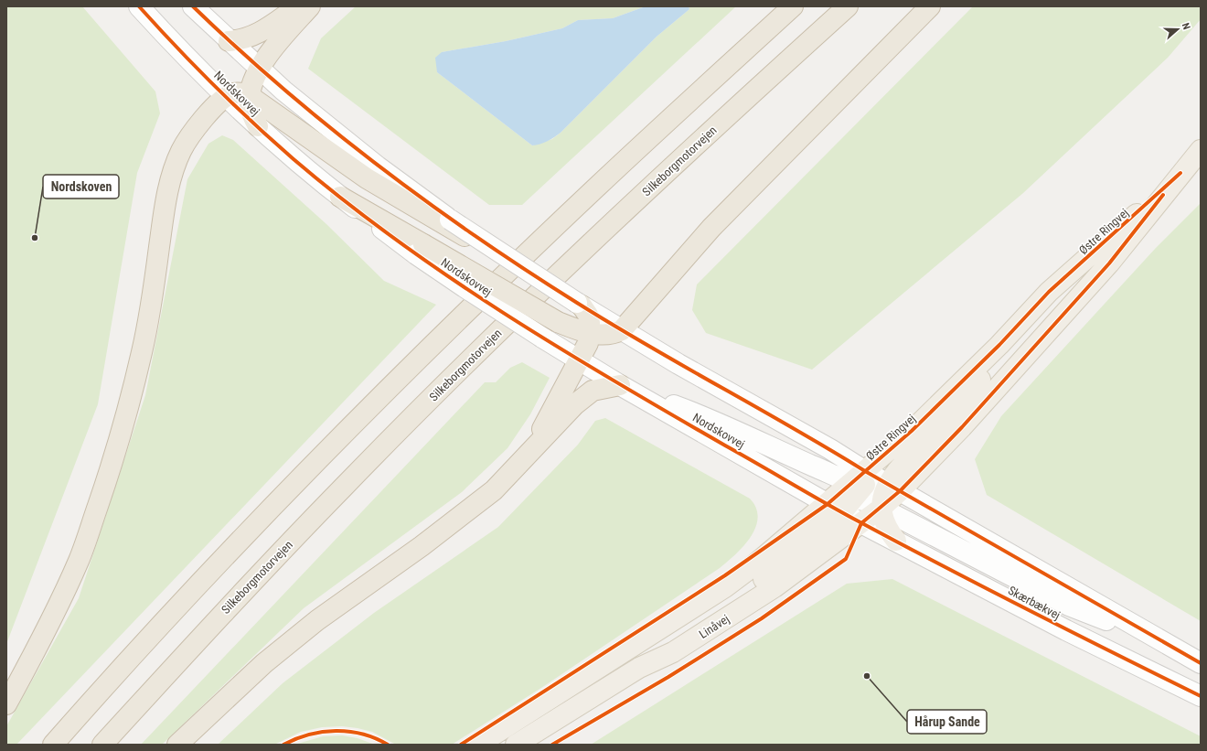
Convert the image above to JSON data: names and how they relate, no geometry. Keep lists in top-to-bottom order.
{
  "streets": {
    "highway": ["Silkeborgmotorvejen"],
    "main road": ["Østre Ringvej", "Linåvej"],
    "street": ["Nordskovvej", "Skærbækvej"]
  },
  "crossings": [
    ["Nordskovvej", "Østre Ringvej"],
    ["Nordskovvej", "Skærbækvej"],
    ["Østre Ringvej", "Skærbækvej"],
    ["Østre Ringvej", "Linåvej"],
    ["Skærbækvej", "Linåvej"]
  ],
  "places": ["Nordskoven", "Hårup Sande"],
  "north": "right"
}
